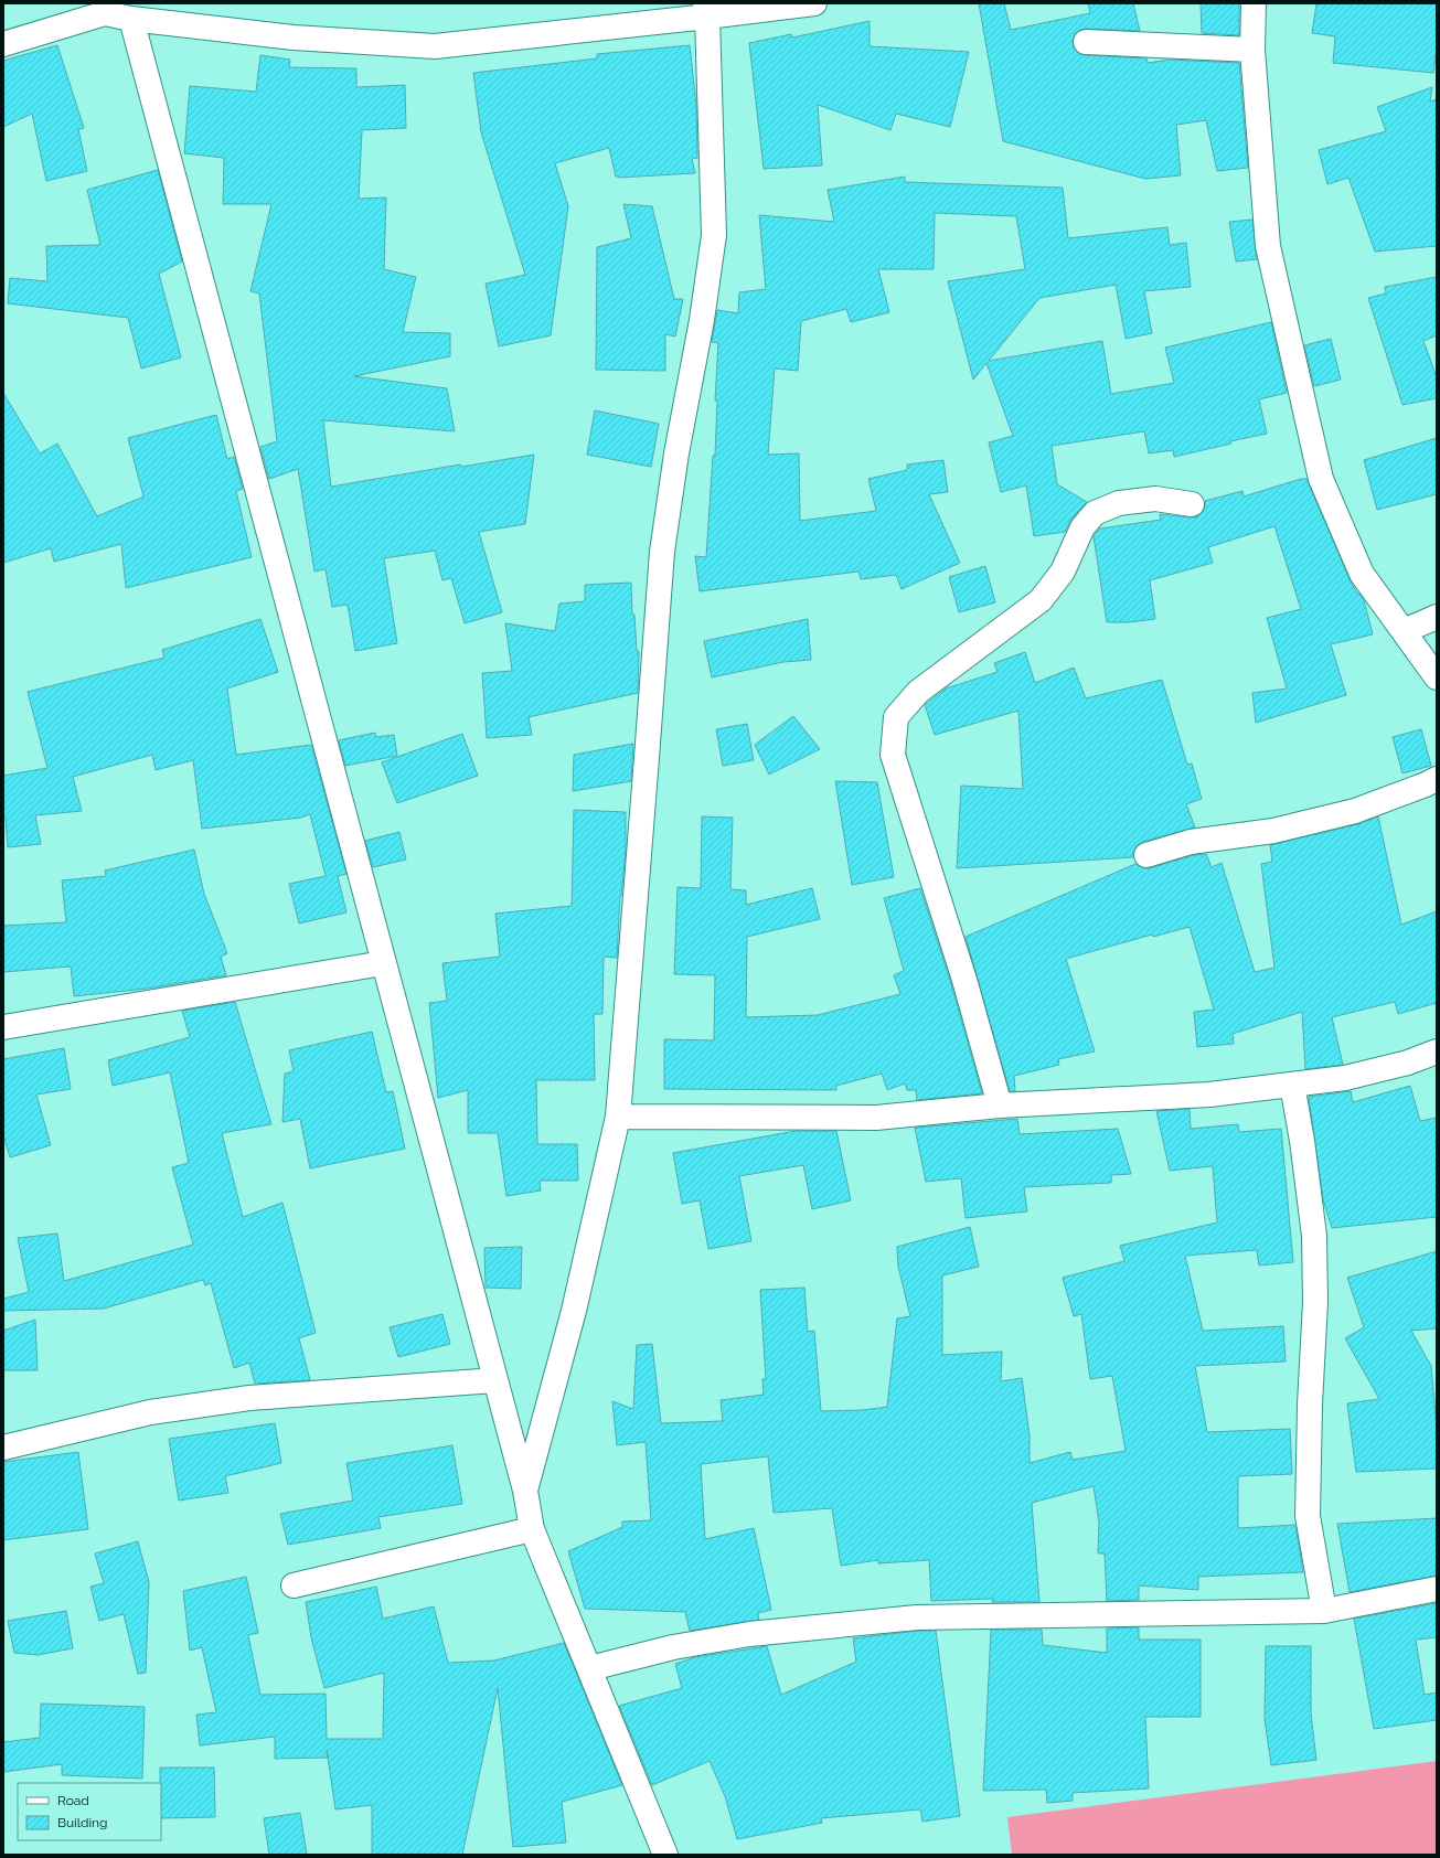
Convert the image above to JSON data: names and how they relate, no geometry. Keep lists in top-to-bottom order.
{
  "legend": ["Road", "Building"]
}
